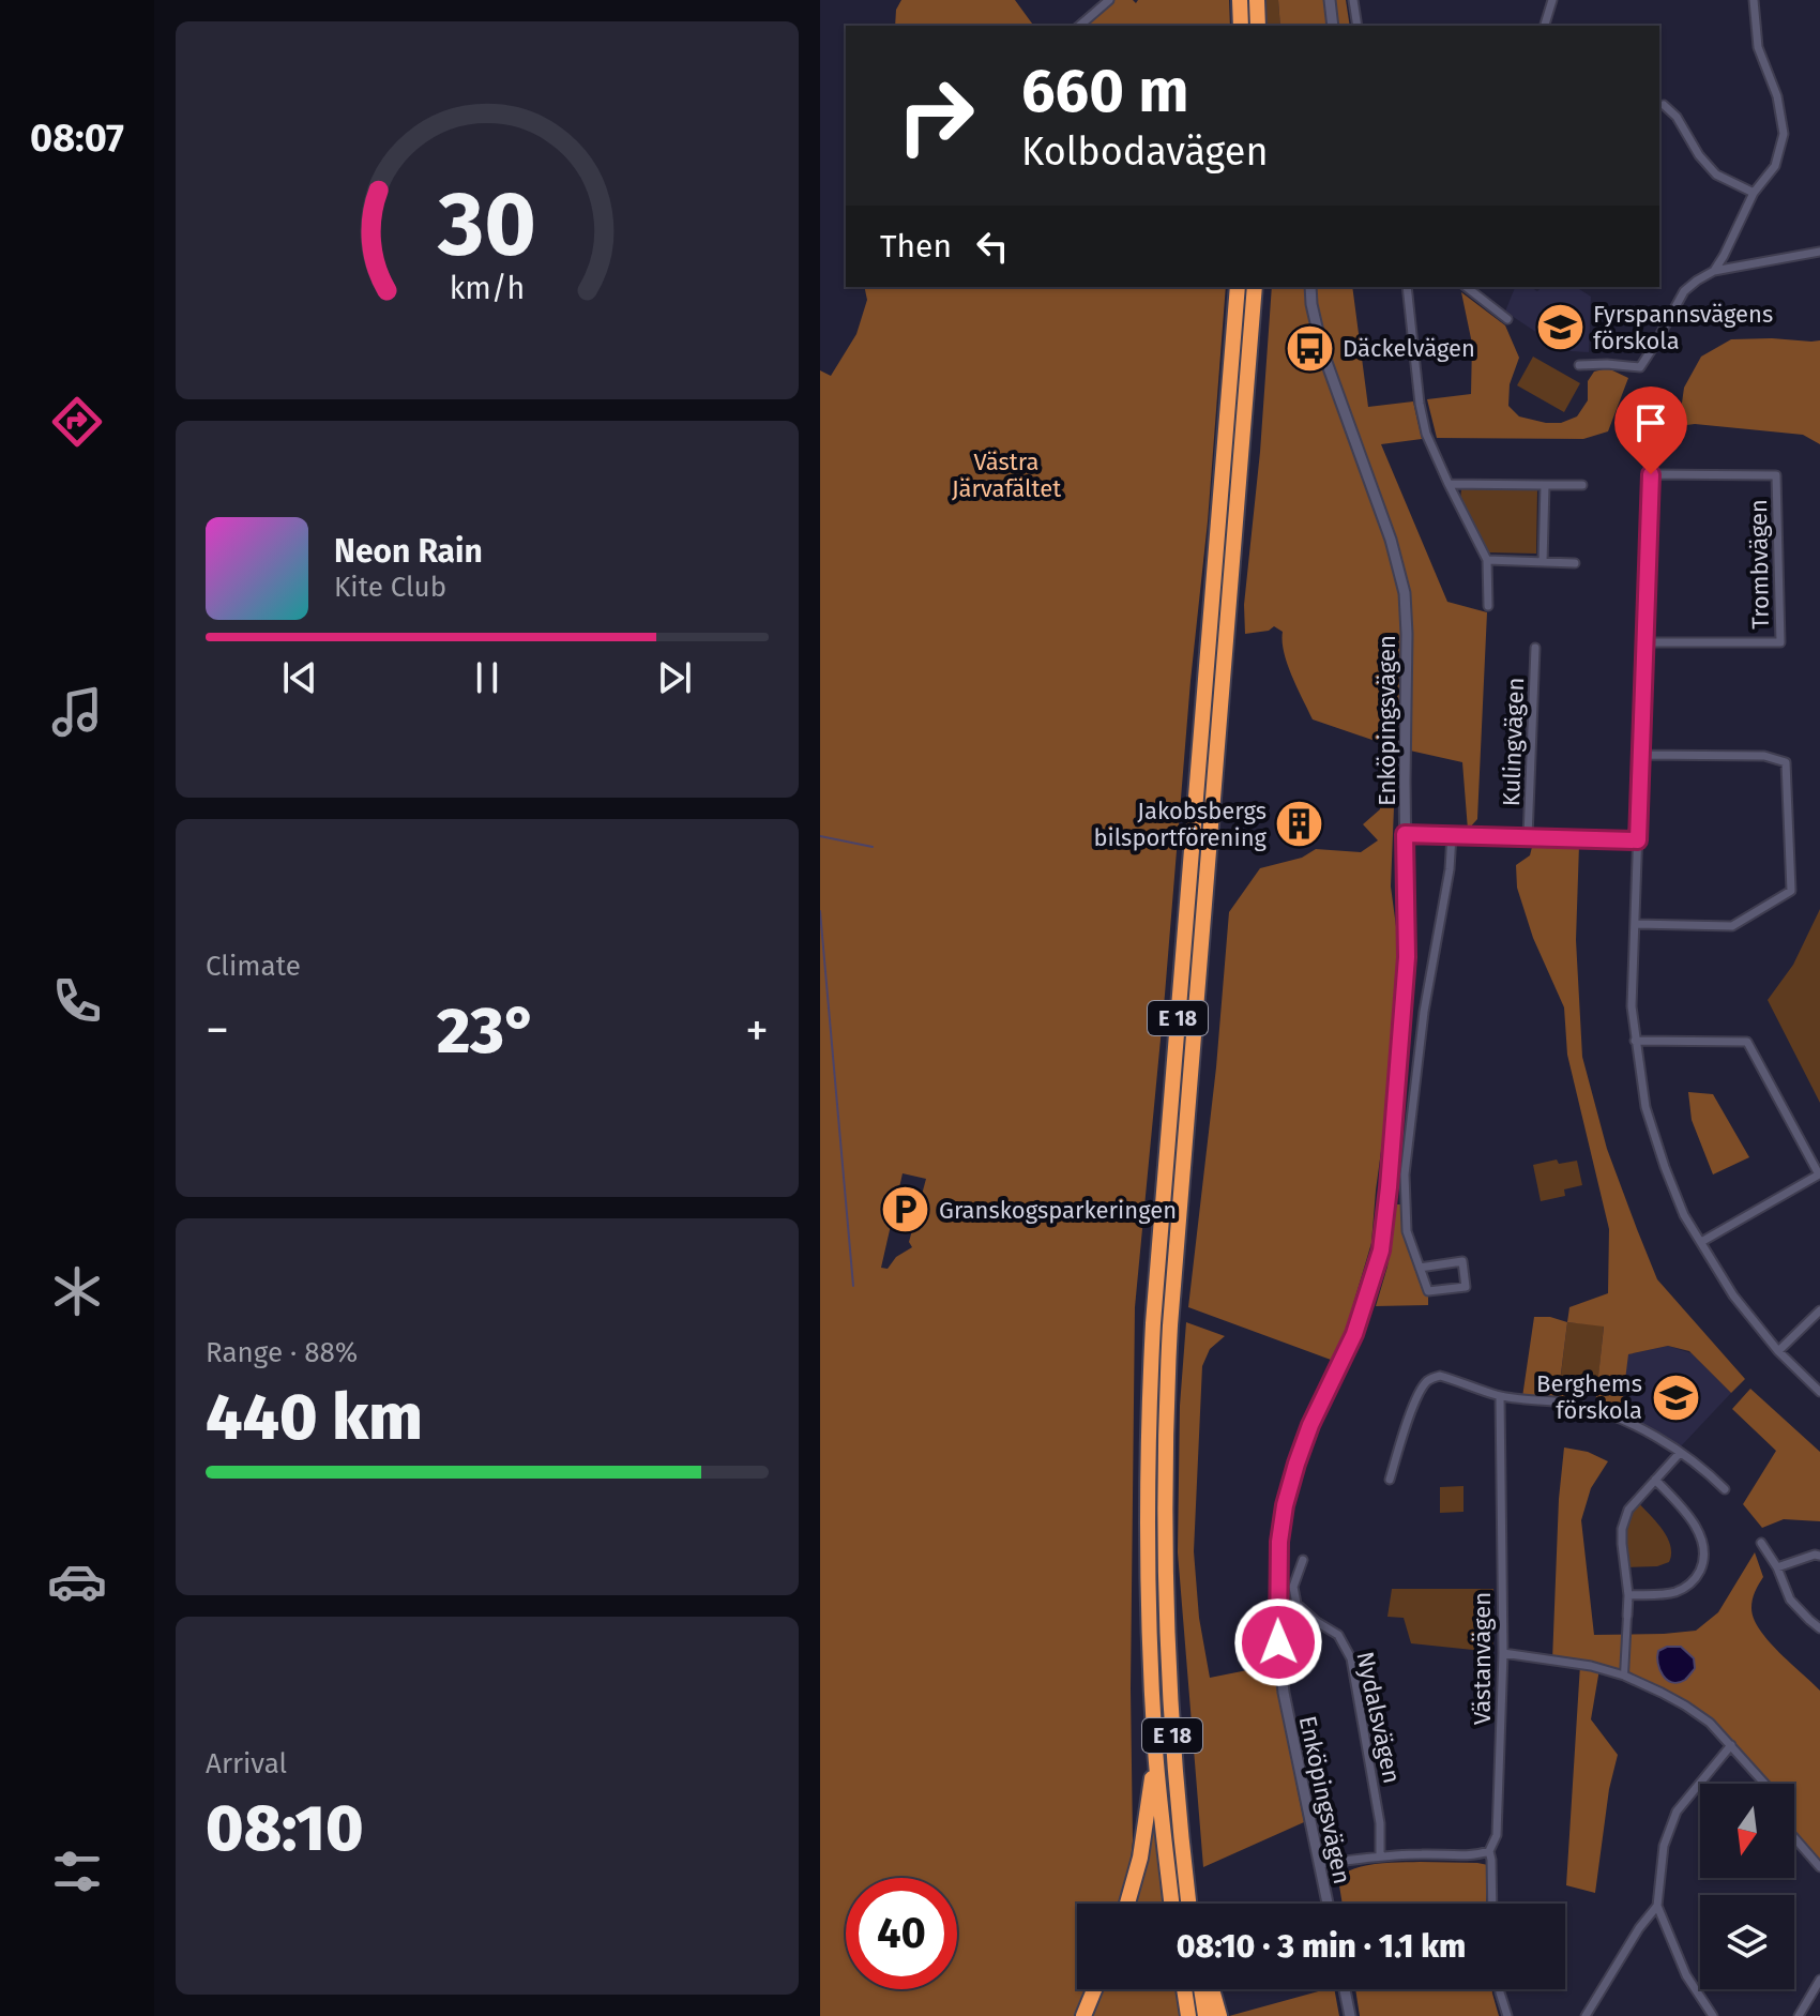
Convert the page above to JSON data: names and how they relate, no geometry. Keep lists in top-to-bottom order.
{
  "streets": {
    "highway": ["E 18"],
    "street": [
      "Trombvägen",
      "Enköpingsvägen",
      "Kulingvägen",
      "Västanvägen",
      "Nydalsvägen"
    ]
  },
  "parks": ["Västra Järvafältet"],
  "places": {
    "school or university": ["Fyrspannsvägens förskola", "Berghems förskola"],
    "bus stop": ["Däckelvägen"],
    "building": ["Jakobsbergs bilsportförening"],
    "parking": ["Granskogsparkeringen"]
  },
  "north": "bottom",
  "page": {
    "tabs": "08:07",
    "turn": ["660 m", "Kolbodavägen"],
    "then": "Then",
    "song": ["Neon Rain", "Kite Club"],
    "tile": [
      "Climate",
      ["Range · 88%", "440 km"],
      ["Arrival", "08:10"]
    ],
    "heat": ["−", "23°", "+"],
    "limit": "40",
    "trip": "08:10 · 3 min · 1.1 km",
    "gauge": ["30", "km/h"]
  }
}
